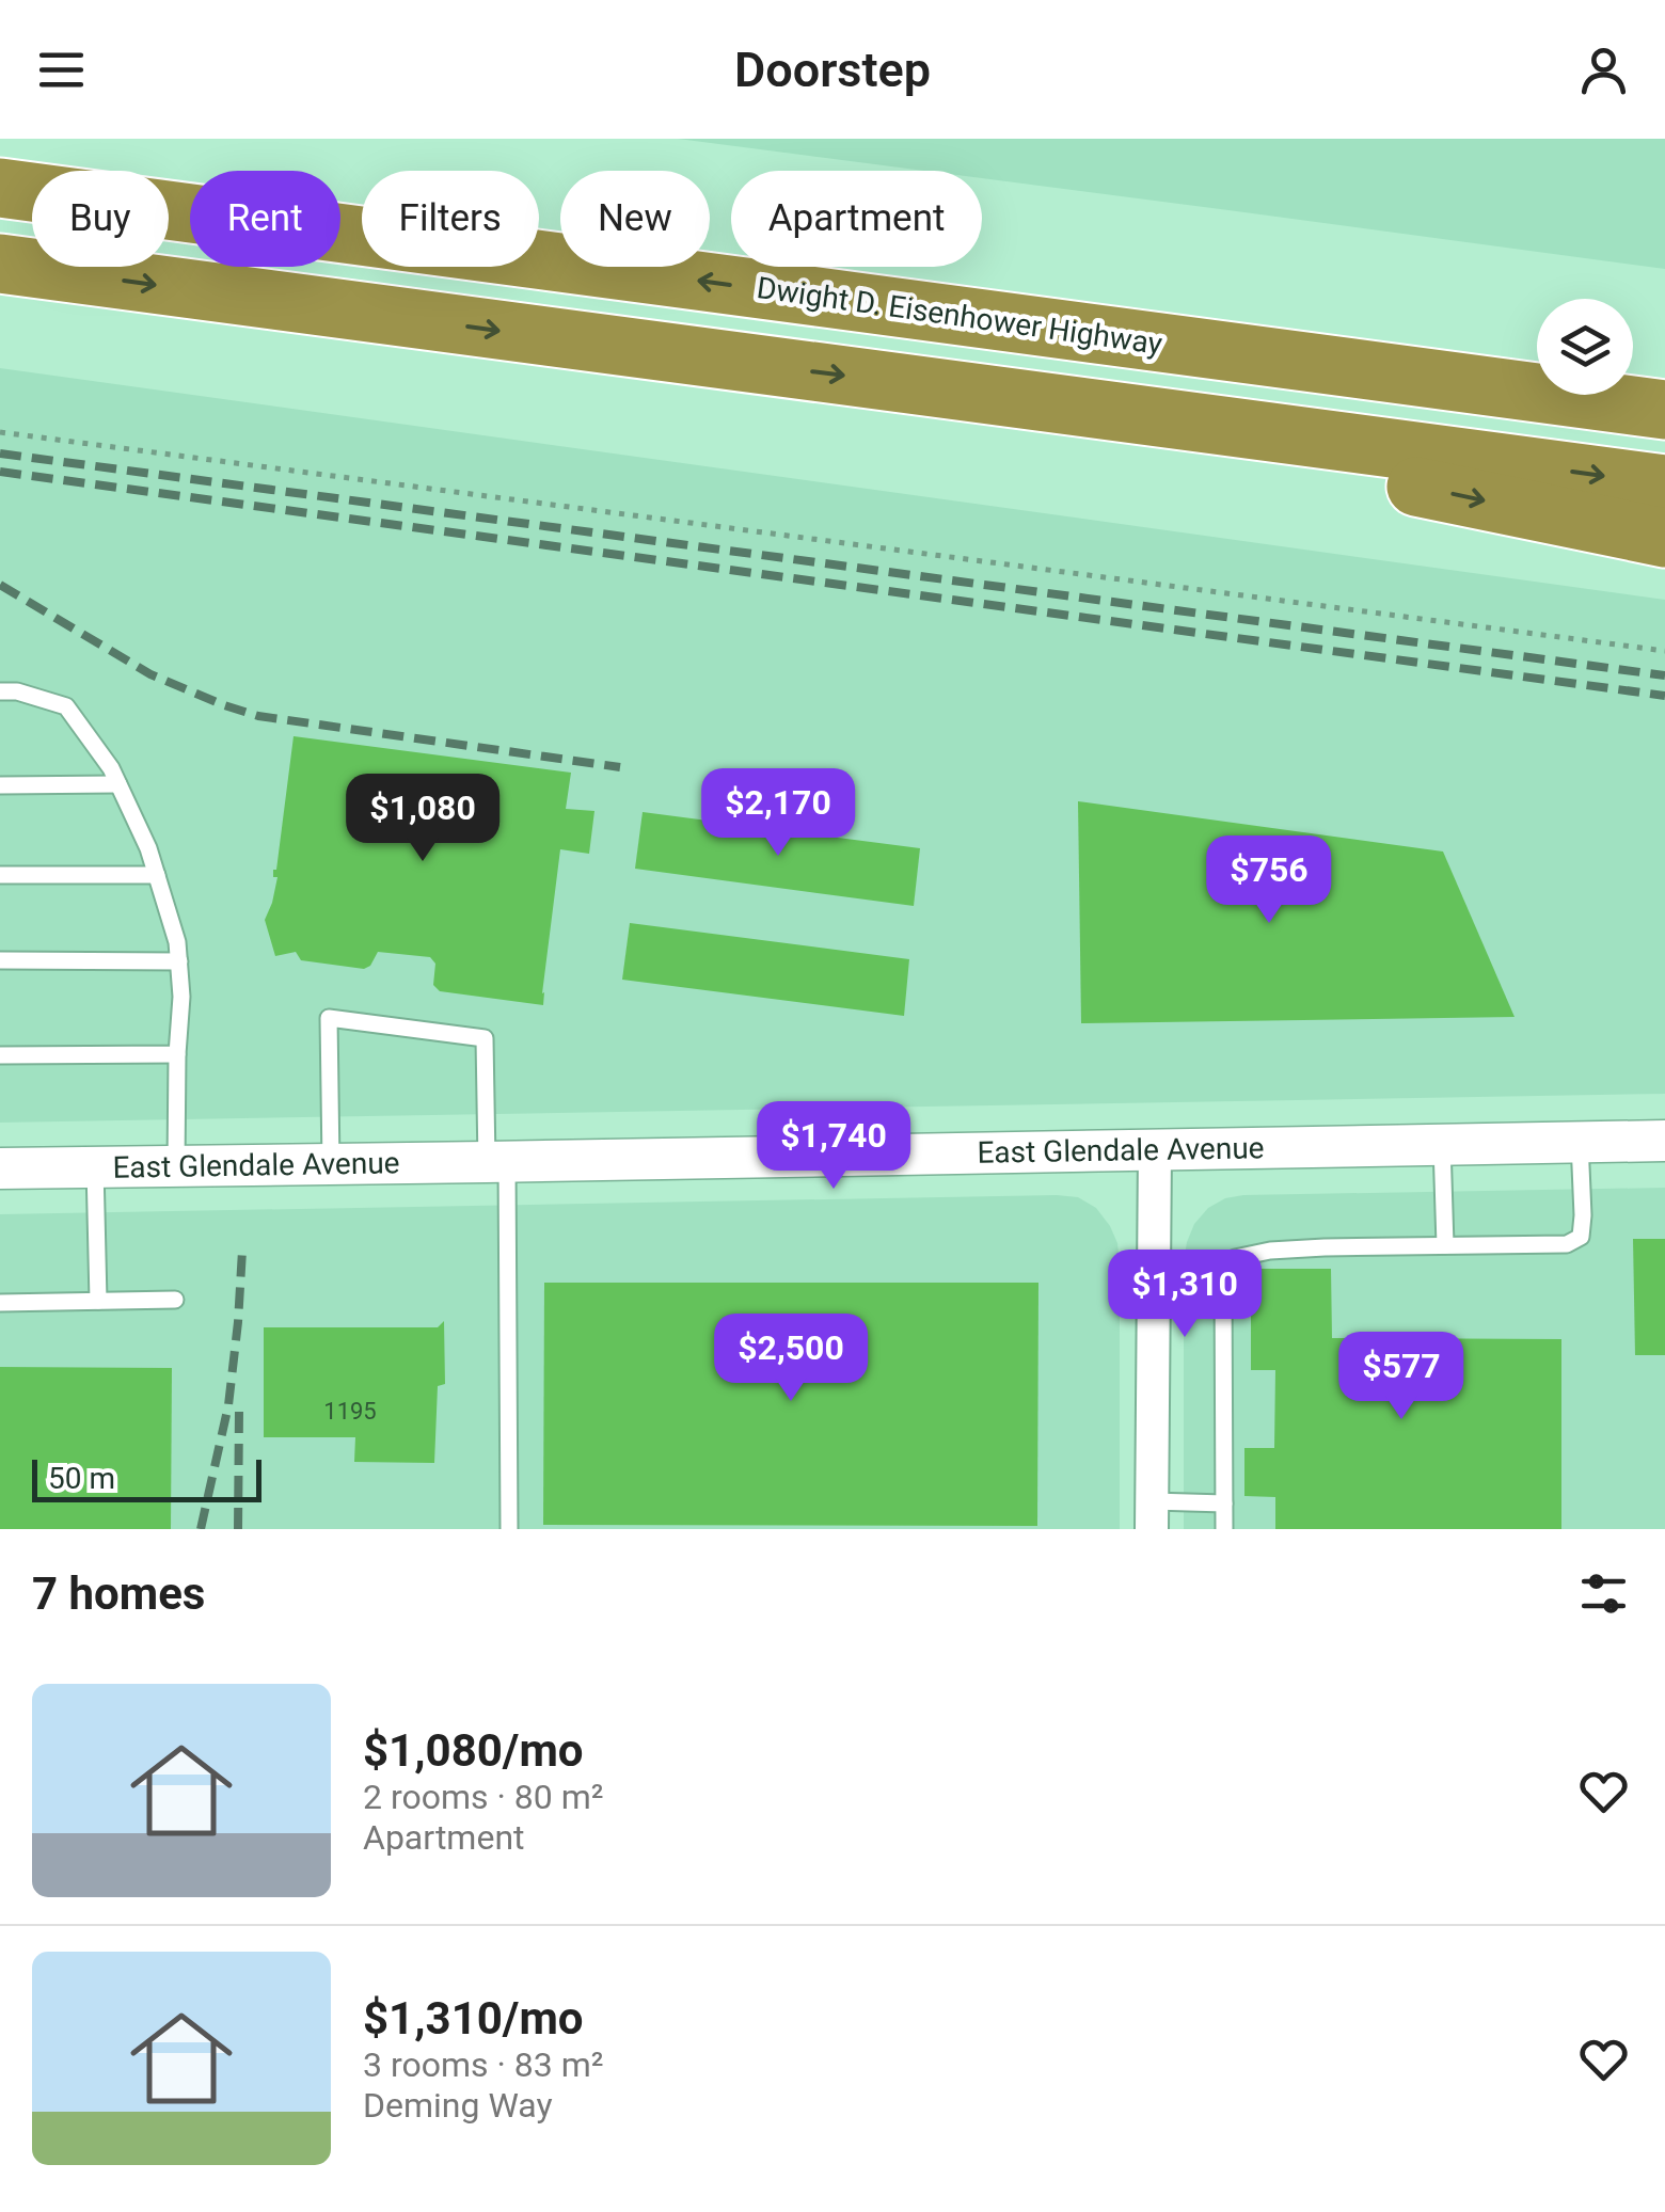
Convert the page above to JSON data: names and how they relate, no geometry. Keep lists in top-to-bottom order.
{
  "streets": {
    "highway": ["Dwight D. Eisenhower Highway"],
    "street": ["East Glendale Avenue"]
  },
  "house_numbers": ["1195"],
  "scale_bar": "50 m",
  "page": {
    "header": "Doorstep",
    "chip": [
      "Buy",
      "Rent",
      "Filters",
      "New",
      "Apartment"
    ],
    "price": [
      "$2,170",
      "$1,080",
      "$756",
      "$1,740",
      "$1,310",
      "$2,500",
      "$577"
    ],
    "scale": "50 m",
    "heading": "7 homes",
    "list": [
      {
        "name": "$1,080/mo",
        "note": "2 rooms · 80 m² · Apartment"
      },
      {
        "name": "$1,310/mo",
        "note": "3 rooms · 83 m² · Deming Way"
      }
    ]
  }
}
